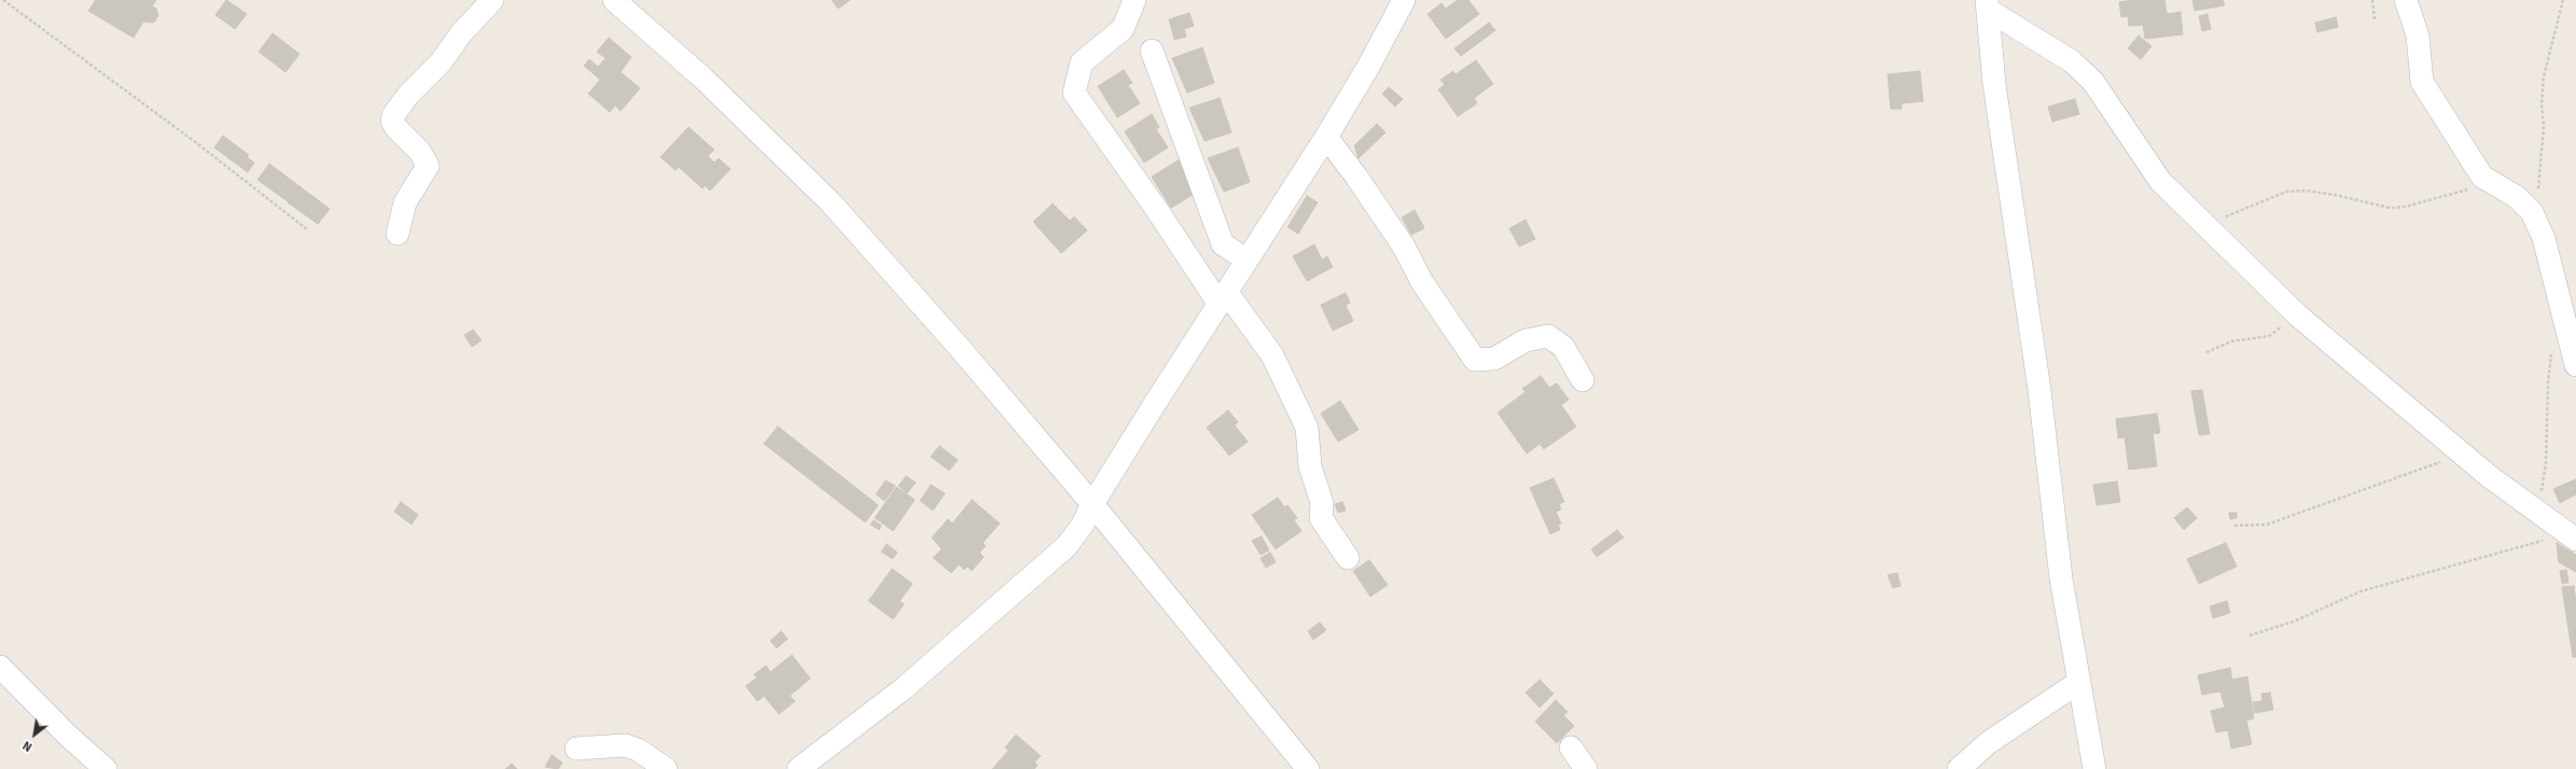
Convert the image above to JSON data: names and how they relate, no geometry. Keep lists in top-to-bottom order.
{
  "north": "bottom left"
}
